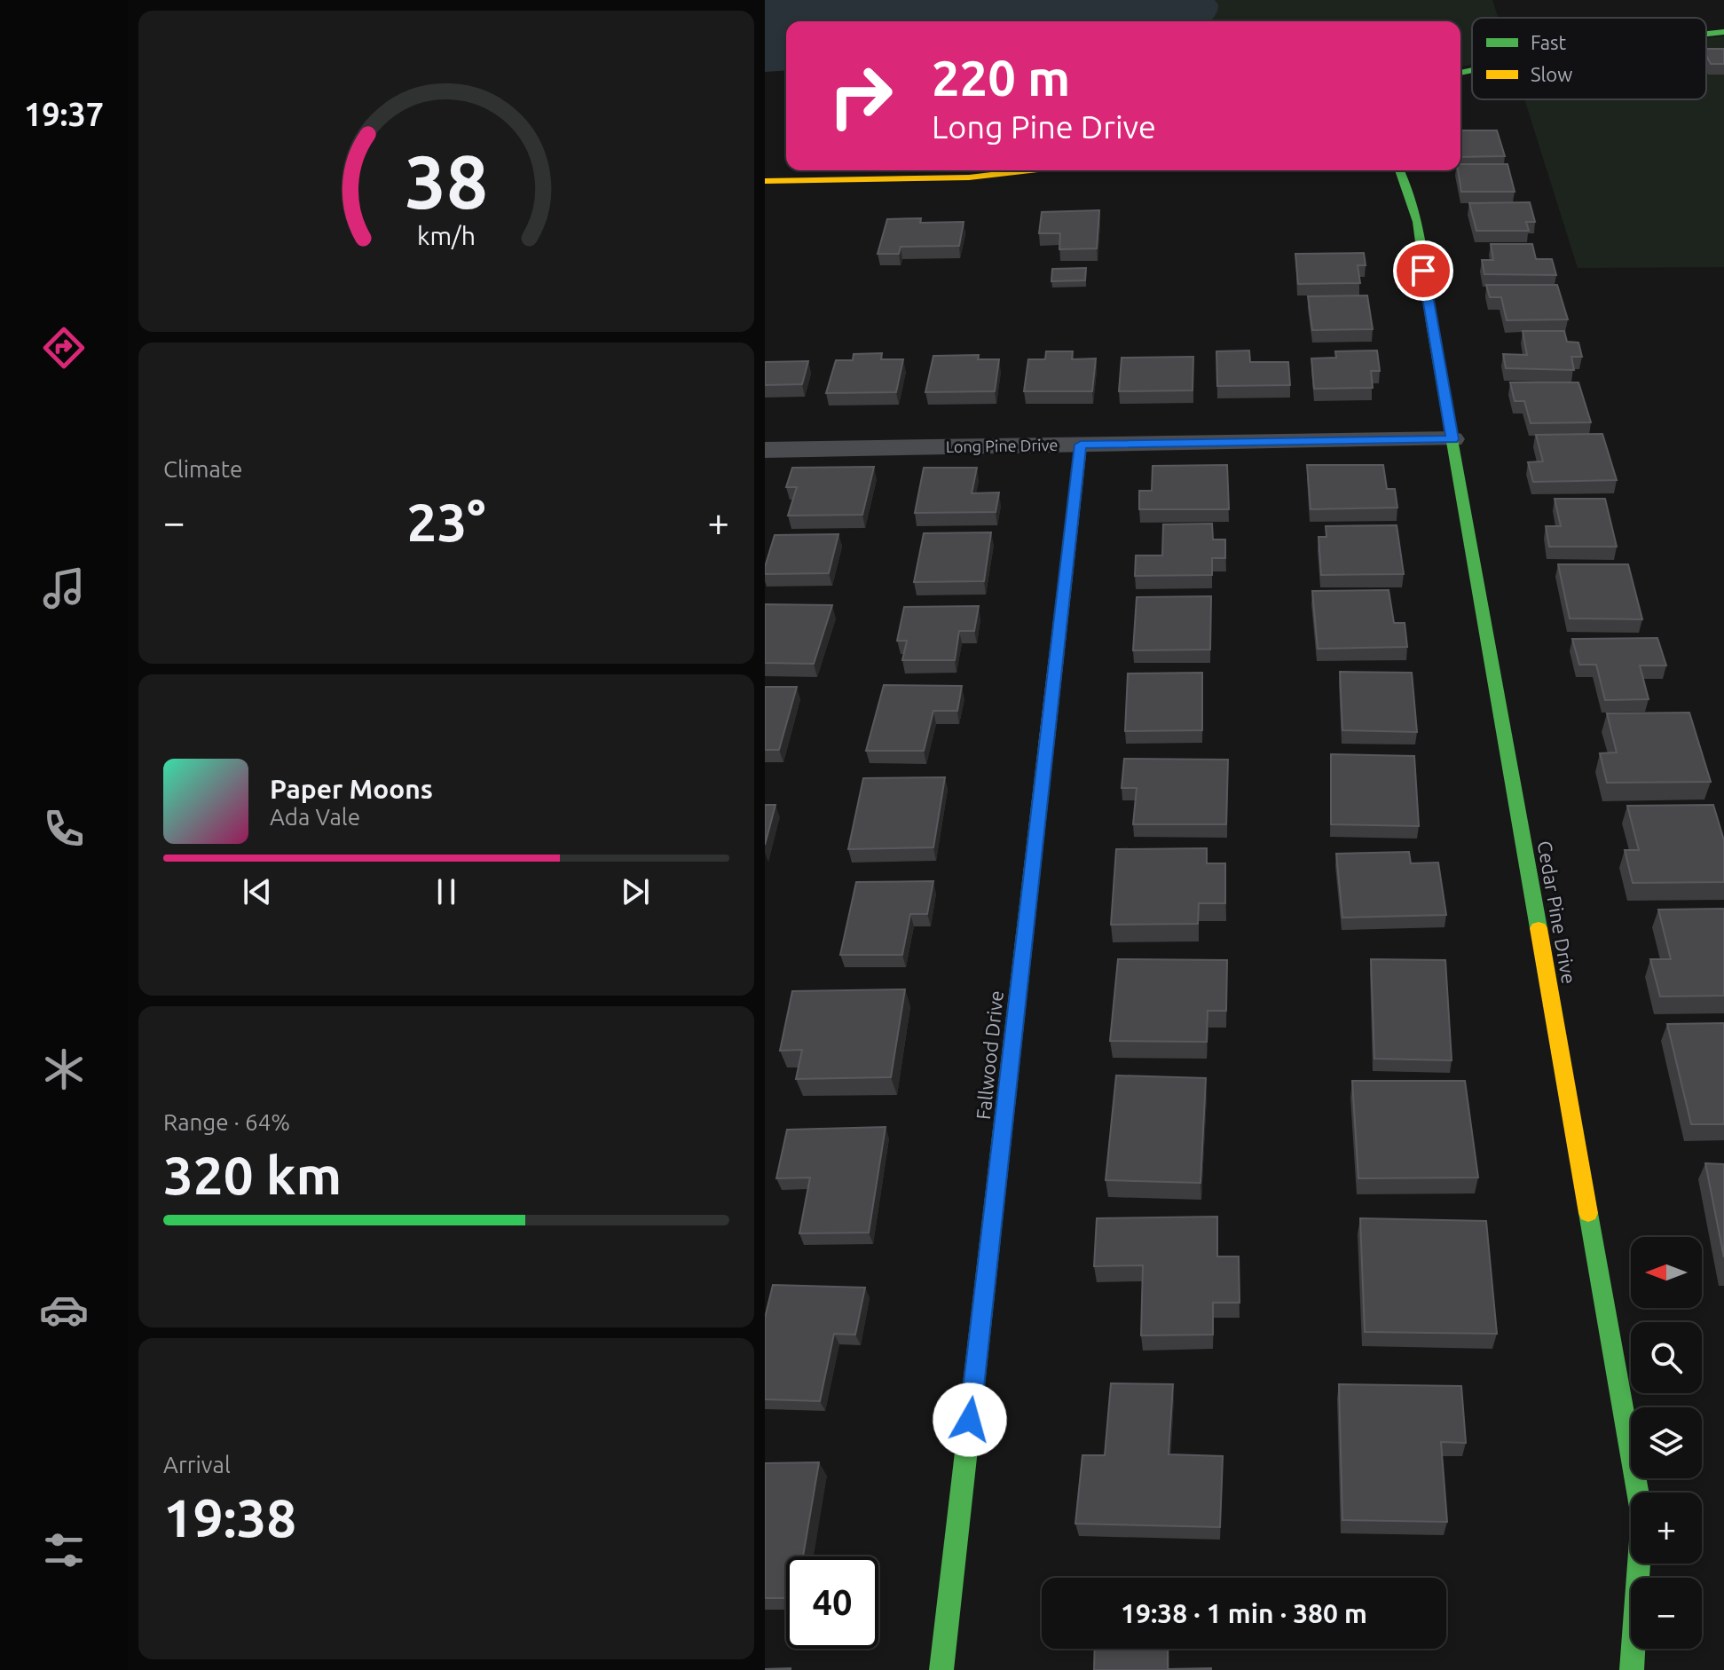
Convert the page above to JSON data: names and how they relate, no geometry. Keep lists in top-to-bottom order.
{
  "streets": {
    "street": ["Long Pine Drive", "Cedar Pine Drive", "Fallwood Drive"]
  },
  "crossings": [
    ["Long Pine Drive", "Cedar Pine Drive"],
    ["Long Pine Drive", "Fallwood Drive"]
  ],
  "legend": ["Fast", "Slow"],
  "north": "left",
  "page": {
    "tabs": "19:37",
    "turn": ["220 m", "Long Pine Drive"],
    "tile": [
      "Climate",
      ["Range · 64%", "320 km"],
      ["Arrival", "19:38"]
    ],
    "heat": ["−", "23°", "+"],
    "song": ["Paper Moons", "Ada Vale"],
    "map_buttons": ["+", "−"],
    "limit": "40",
    "trip": "19:38 · 1 min · 380 m",
    "gauge": ["38", "km/h"]
  }
}
